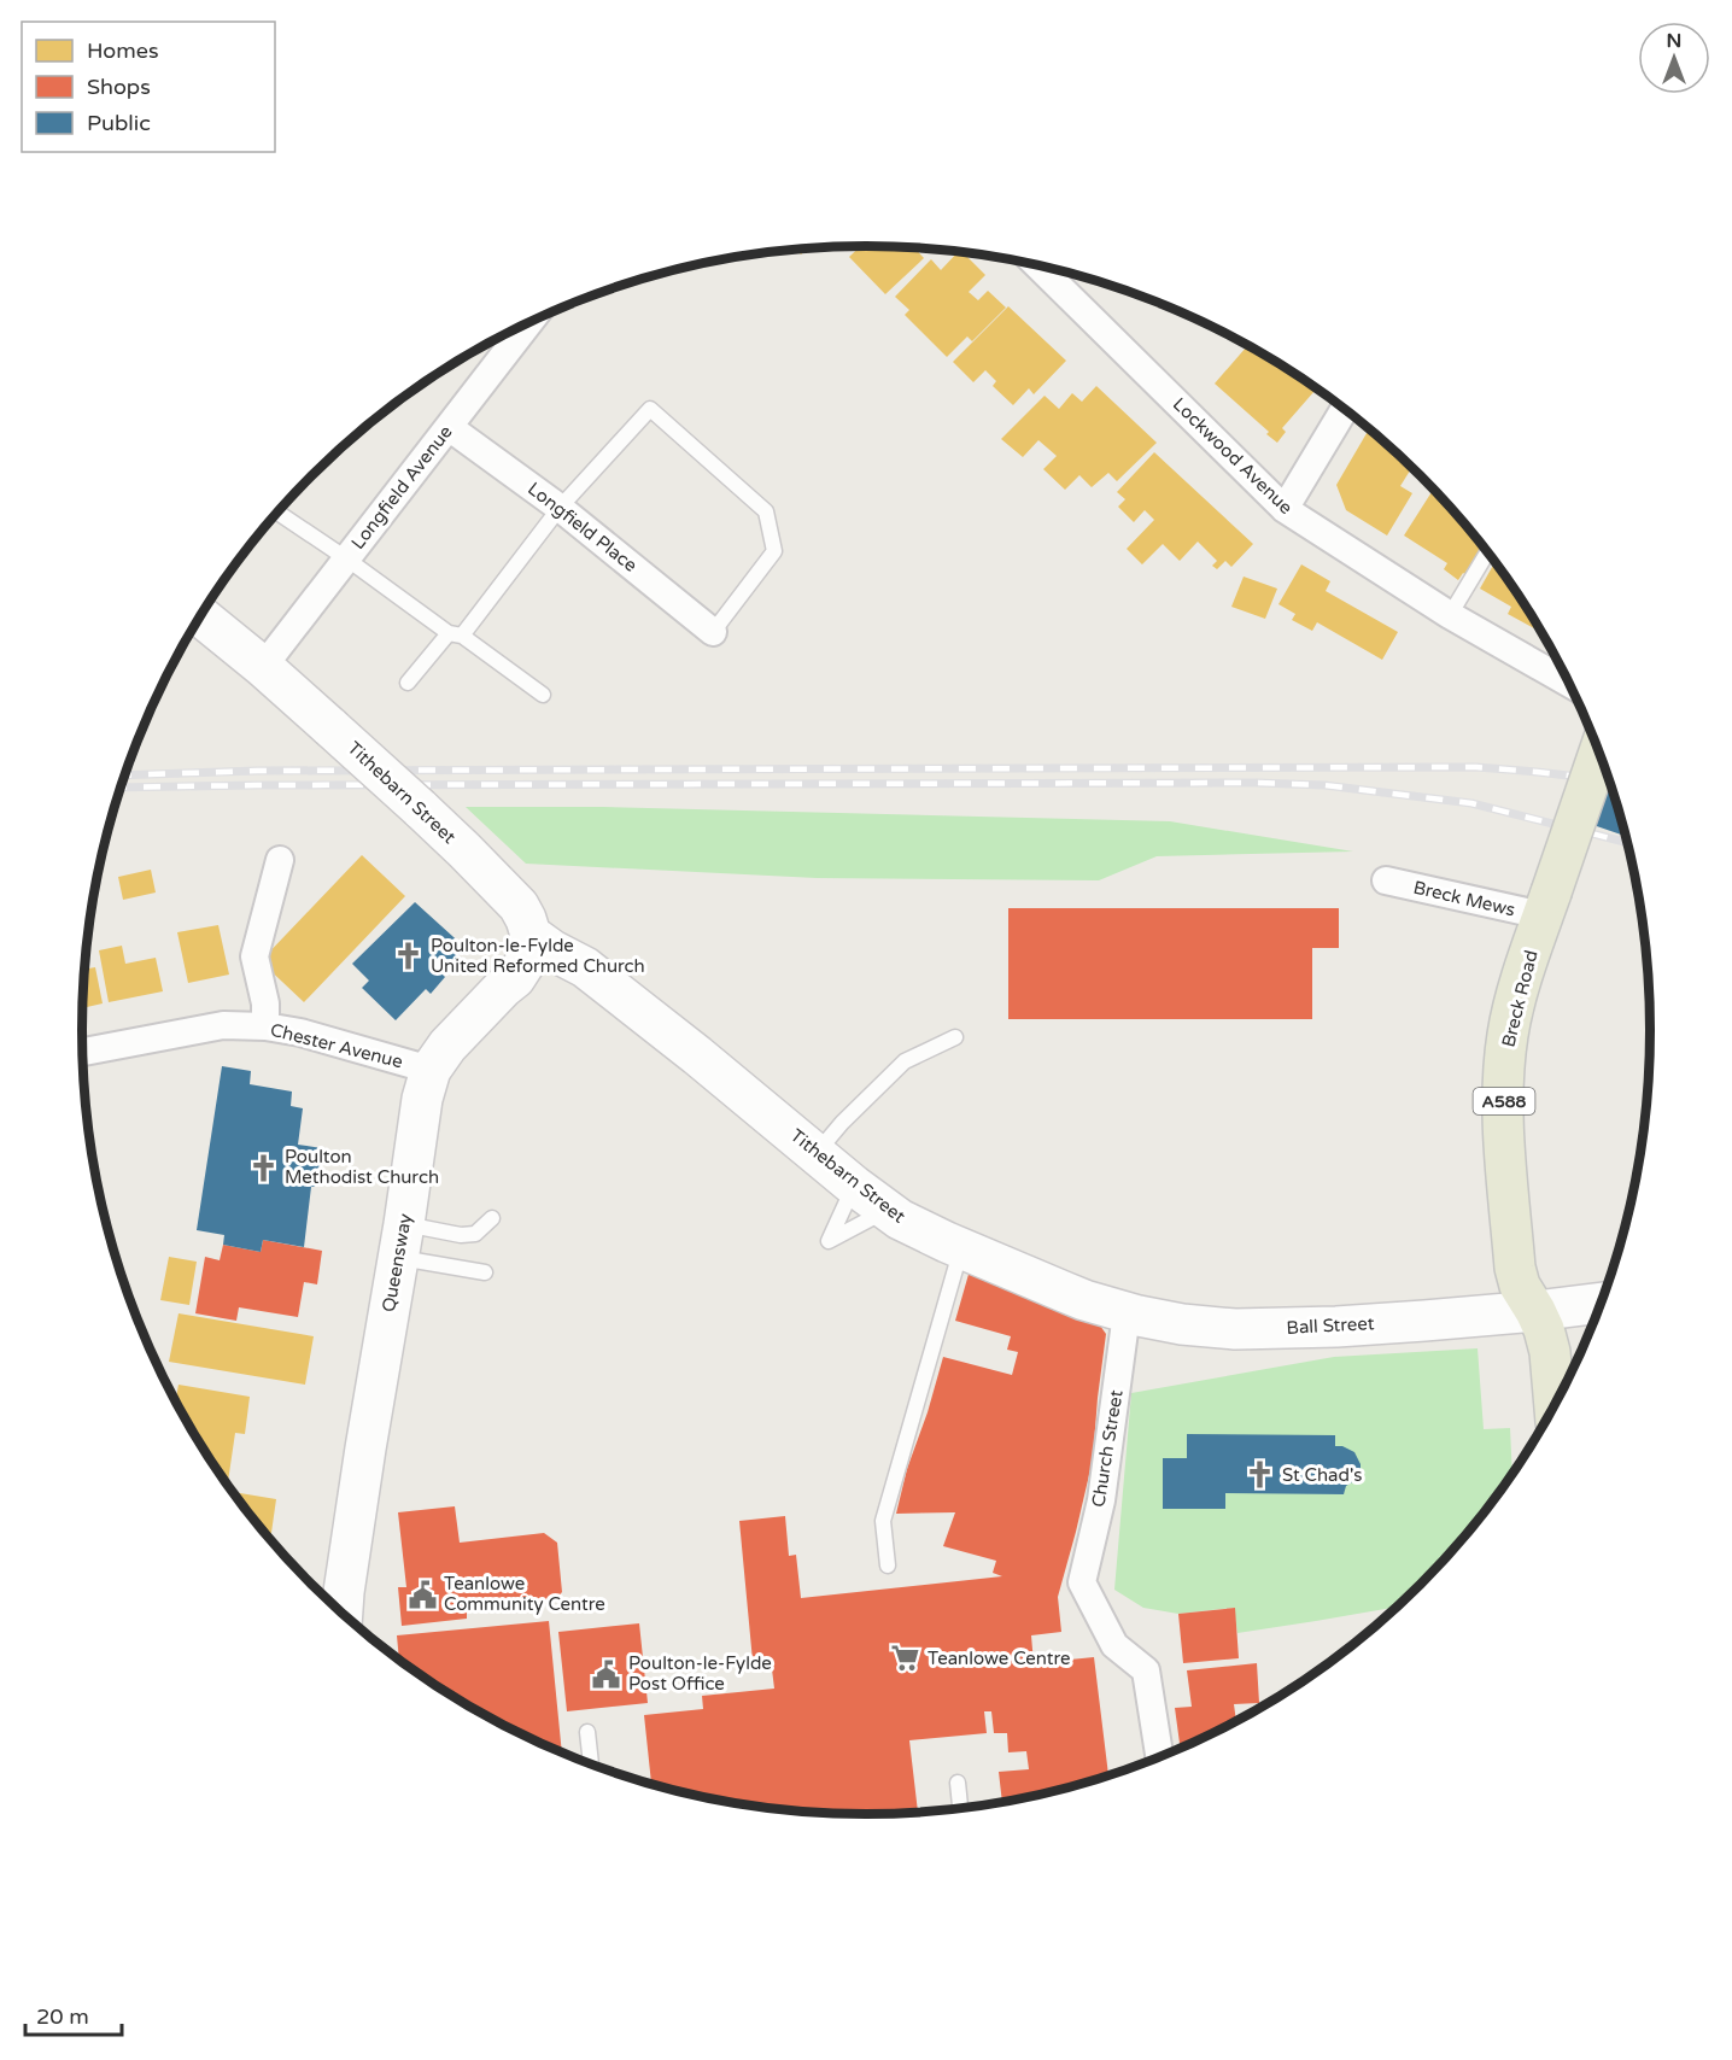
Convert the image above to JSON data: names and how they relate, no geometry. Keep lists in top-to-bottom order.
{
  "streets": {
    "main road": [
      "Tithebarn Street",
      "Breck Road",
      "A588",
      "Queensway",
      "Ball Street"
    ],
    "street": [
      "Lockwood Avenue",
      "Longfield Avenue",
      "Longfield Place",
      "Breck Mews",
      "Chester Avenue",
      "Church Street"
    ]
  },
  "crossings": [
    ["Longfield Avenue", "Longfield Place"],
    ["Longfield Avenue", "Tithebarn Street"],
    ["Tithebarn Street", "Queensway"],
    ["Tithebarn Street", "Ball Street"],
    ["Tithebarn Street", "Church Street"],
    ["Breck Mews", "Breck Road"],
    ["Breck Road", "A588"],
    ["Breck Road", "Ball Street"],
    ["Chester Avenue", "Queensway"],
    ["A588", "Ball Street"],
    ["Ball Street", "Church Street"]
  ],
  "places": {
    "church": ["Poulton-le-Fylde United Reformed Church", "Poulton Methodist Church", "St Chad's"],
    "public building": ["Teanlowe Community Centre", "Poulton-le-Fylde Post Office"],
    "supermarket": ["Teanlowe Centre"]
  },
  "legend": ["Homes", "Shops", "Public"],
  "scale_bar": "20 m",
  "north": "top"
}
